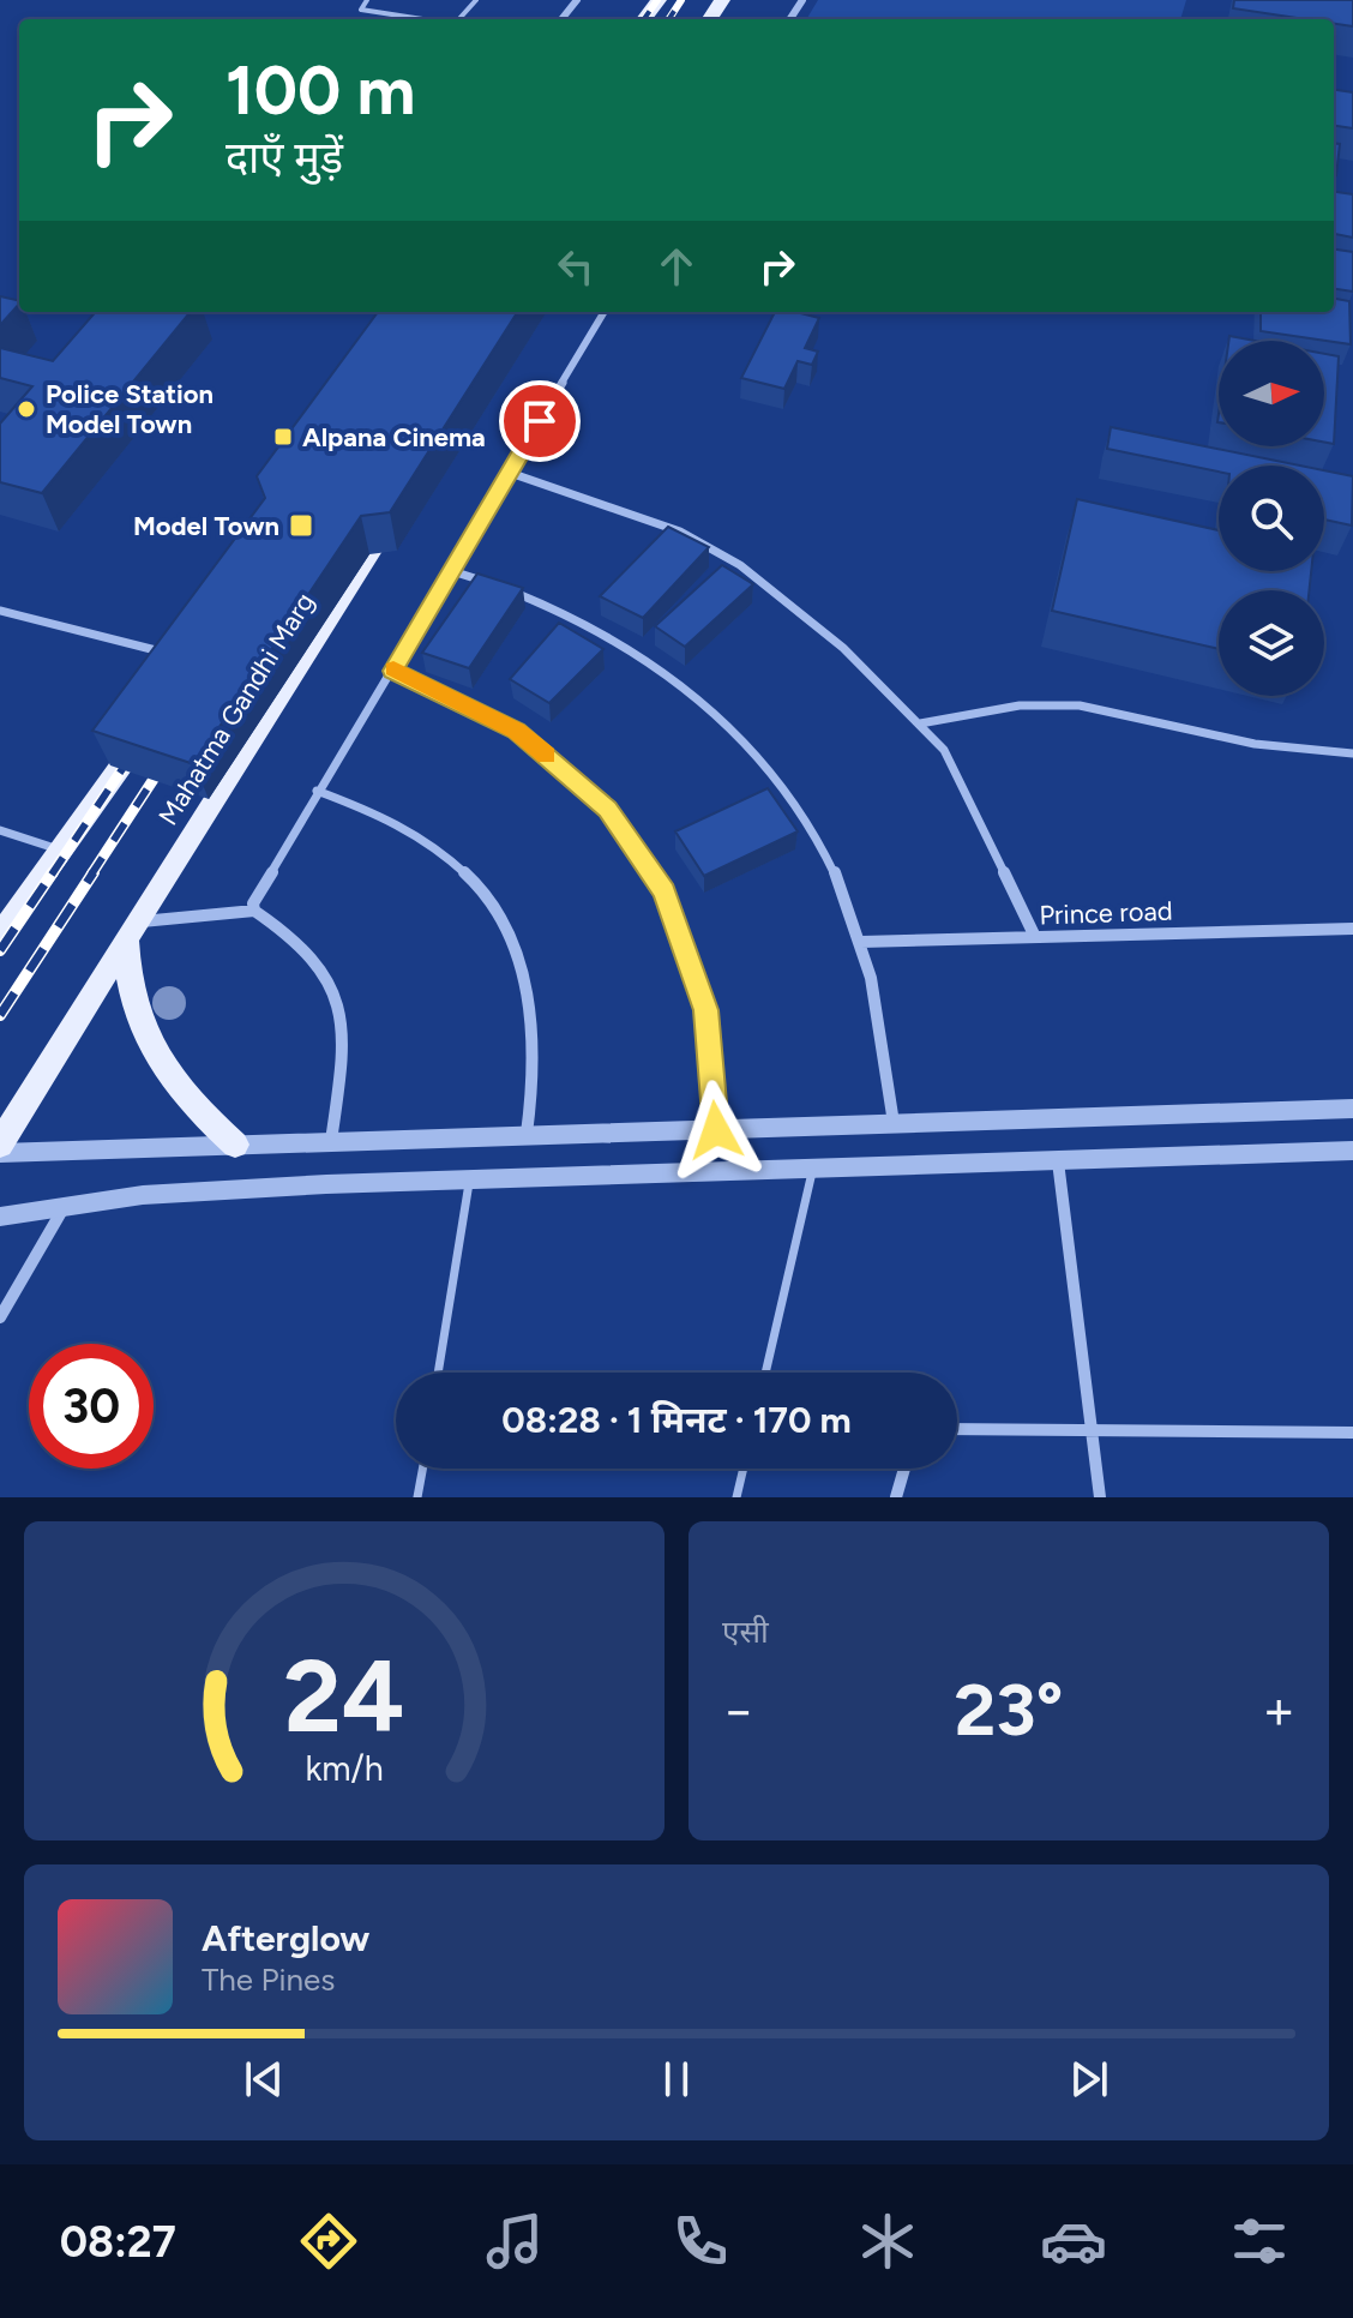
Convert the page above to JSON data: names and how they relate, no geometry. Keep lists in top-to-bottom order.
{
  "streets": {
    "main road": ["Mahatma Gandhi Marg"],
    "street": ["Prince road"]
  },
  "places": {
    "other": ["Police Station Model Town"],
    "transit": ["Alpana Cinema", "Model Town"]
  },
  "north": "right",
  "page": {
    "turn": ["100 m", "दाएँ मुड़ें"],
    "limit": "30",
    "trip": "08:28 · 1 मिनट · 170 m",
    "tile": "एसी",
    "heat": ["−", "23°", "+"],
    "song": ["Afterglow", "The Pines"],
    "tabs": "08:27",
    "gauge": ["24", "km/h"]
  }
}
